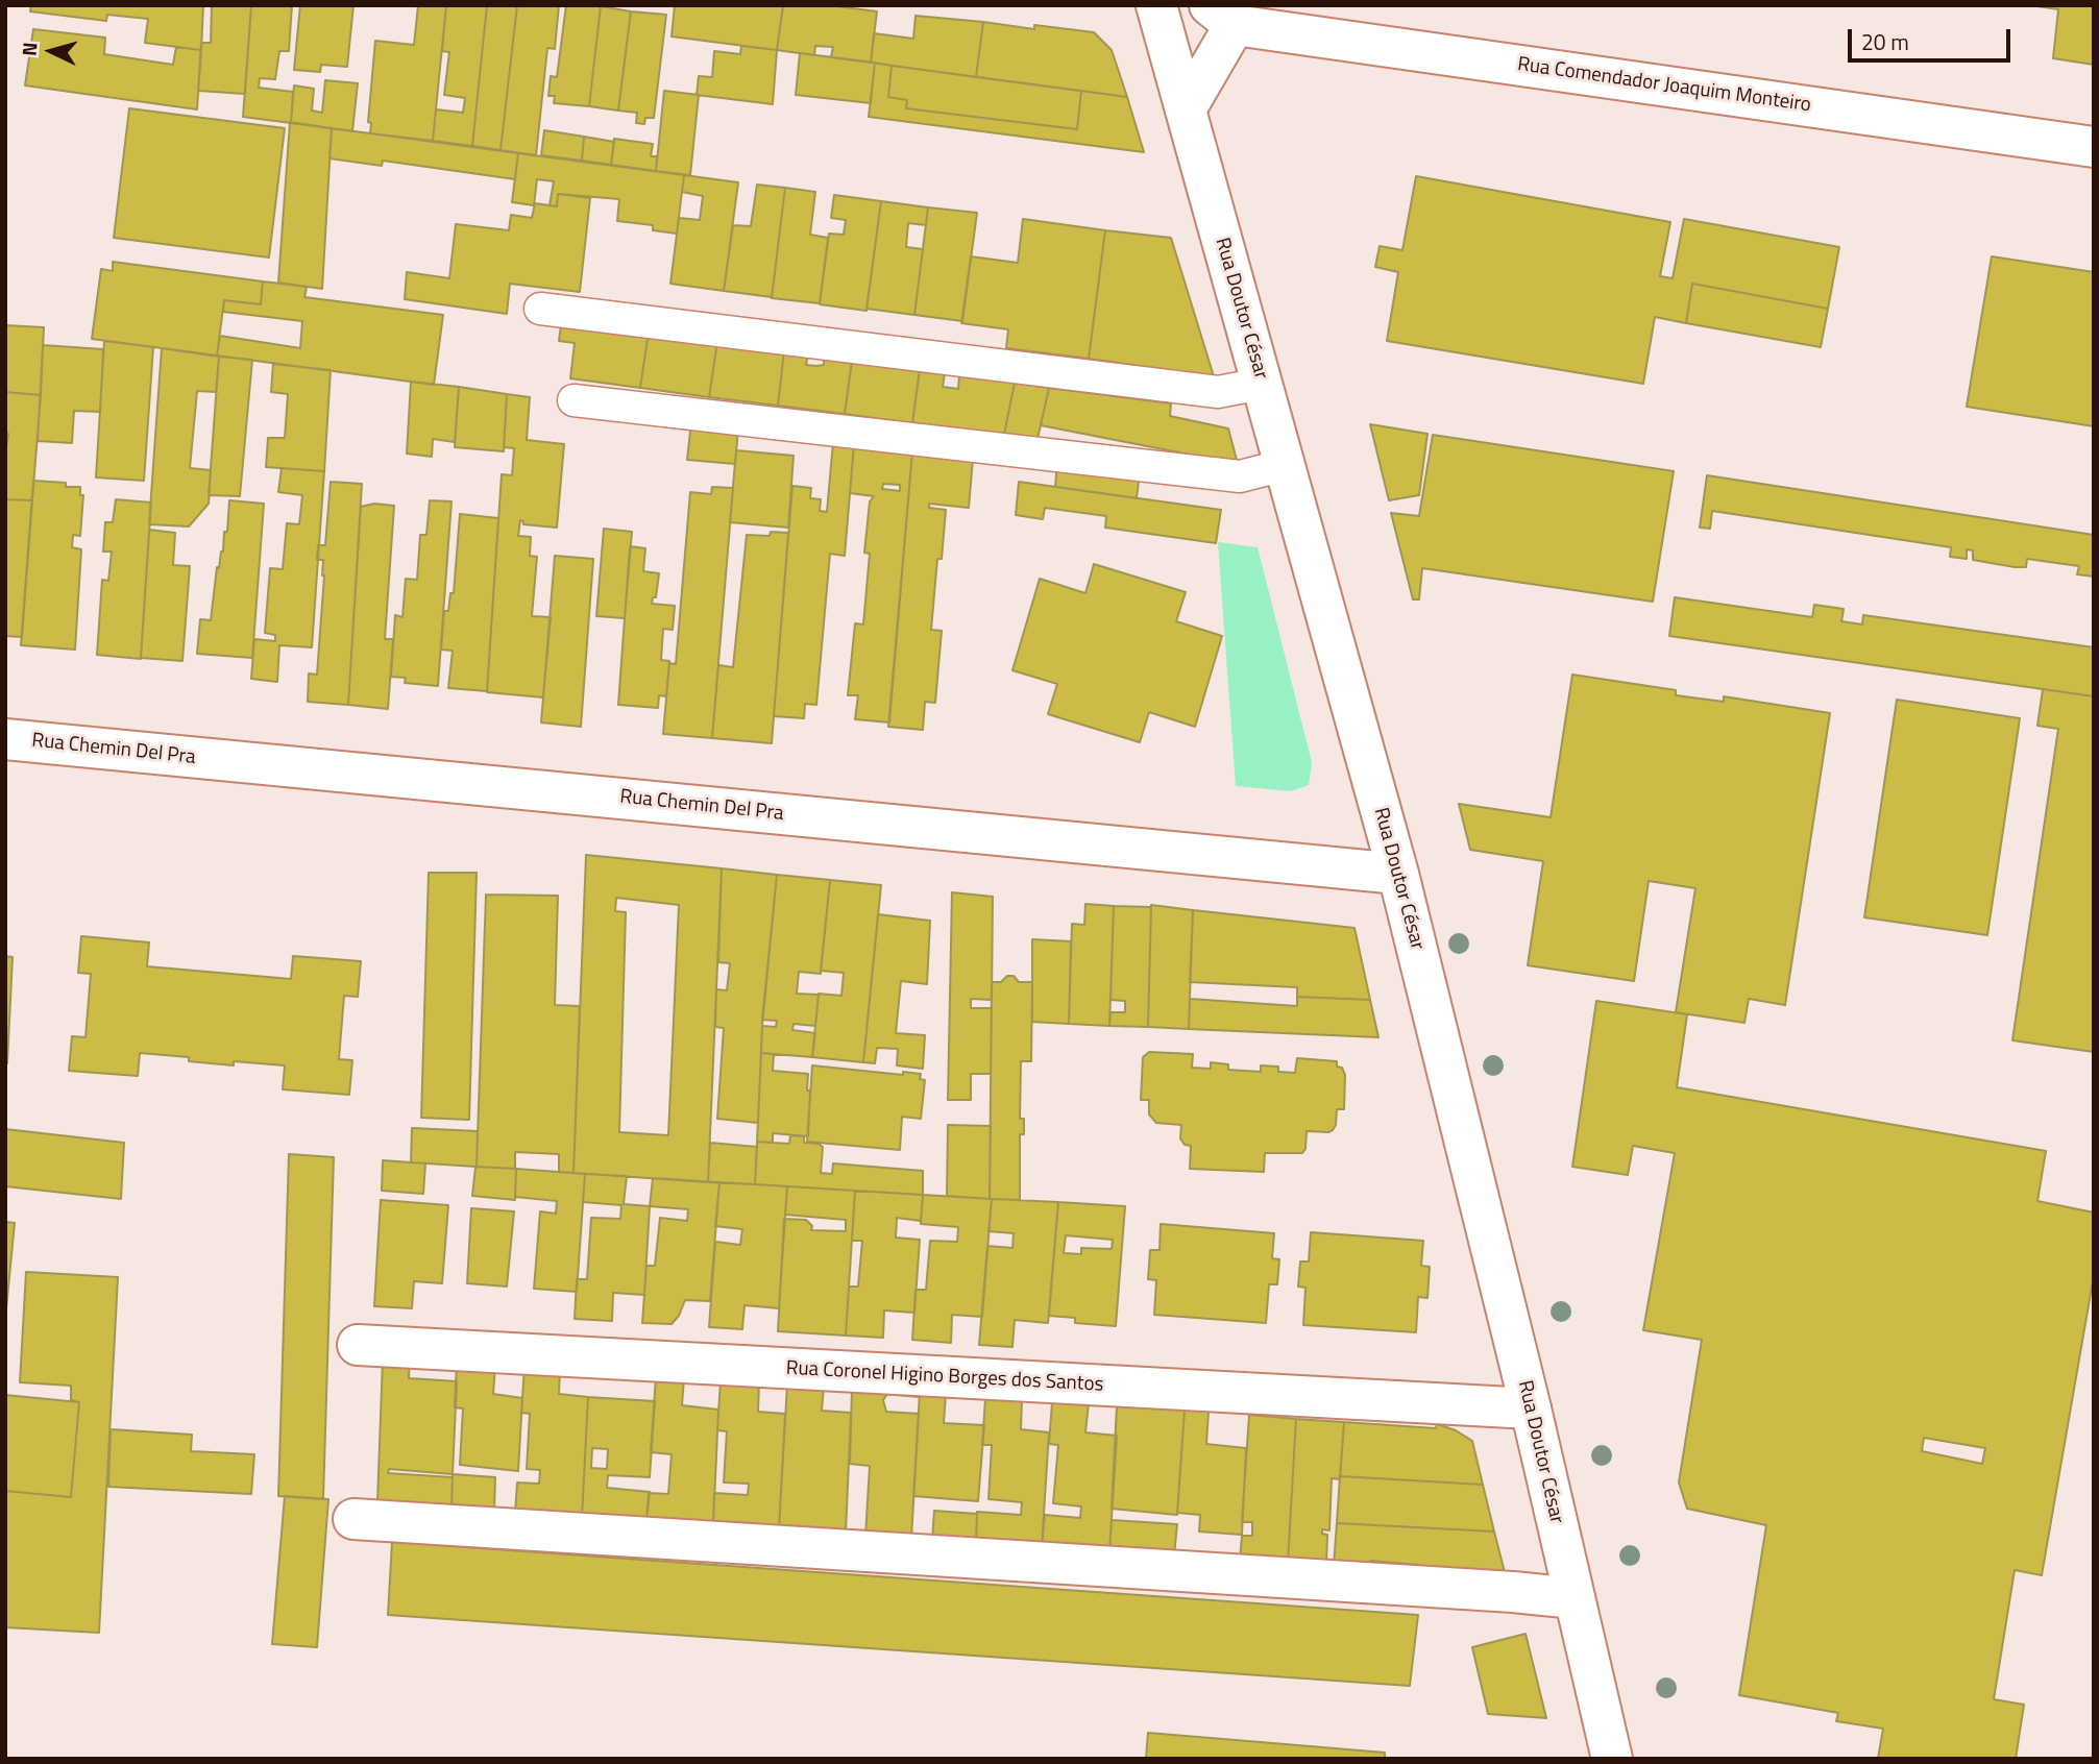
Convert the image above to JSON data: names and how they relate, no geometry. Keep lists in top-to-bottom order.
{
  "streets": {
    "street": [
      "Rua Comendador Joaquim Monteiro",
      "Rua Doutor César",
      "Rua Chemin Del Pra",
      "Rua Coronel Higino Borges dos Santos"
    ]
  },
  "crossings": [
    ["Rua Comendador Joaquim Monteiro", "Rua Doutor César"],
    ["Rua Doutor César", "Rua Chemin Del Pra"],
    ["Rua Doutor César", "Rua Coronel Higino Borges dos Santos"]
  ],
  "scale_bar": "20 m",
  "north": "left"
}
